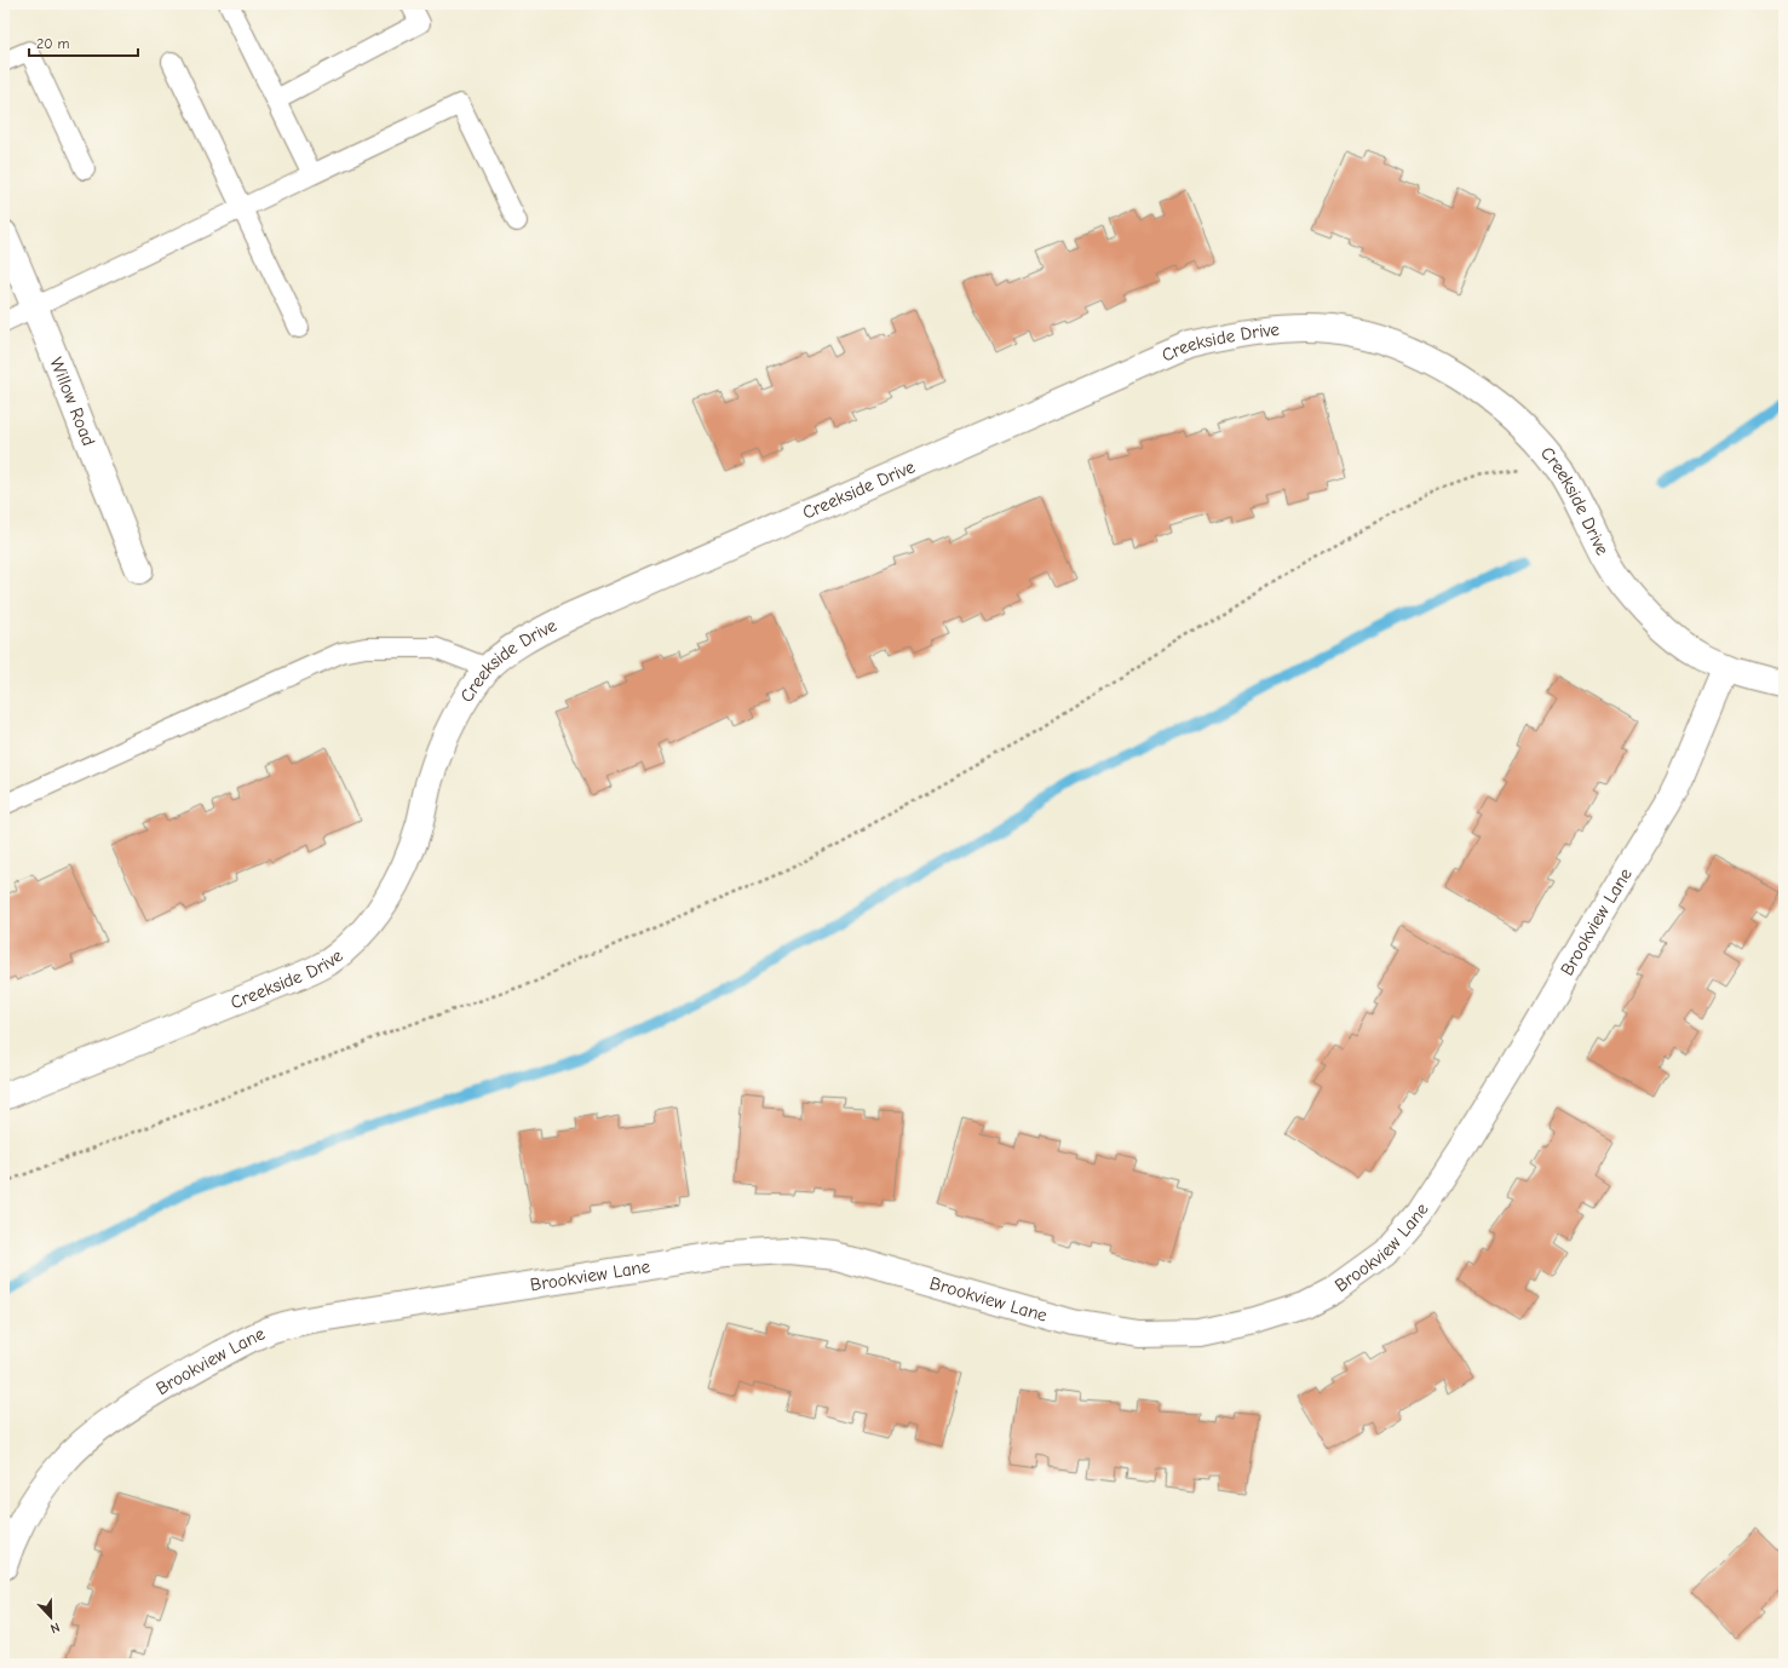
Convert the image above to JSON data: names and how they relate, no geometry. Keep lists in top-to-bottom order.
{
  "streets": {
    "street": ["Creekside Drive", "Willow Road", "Brookview Lane"]
  },
  "crossings": [
    ["Creekside Drive", "Brookview Lane"]
  ],
  "scale_bar": "20 m",
  "north": "bottom"
}
